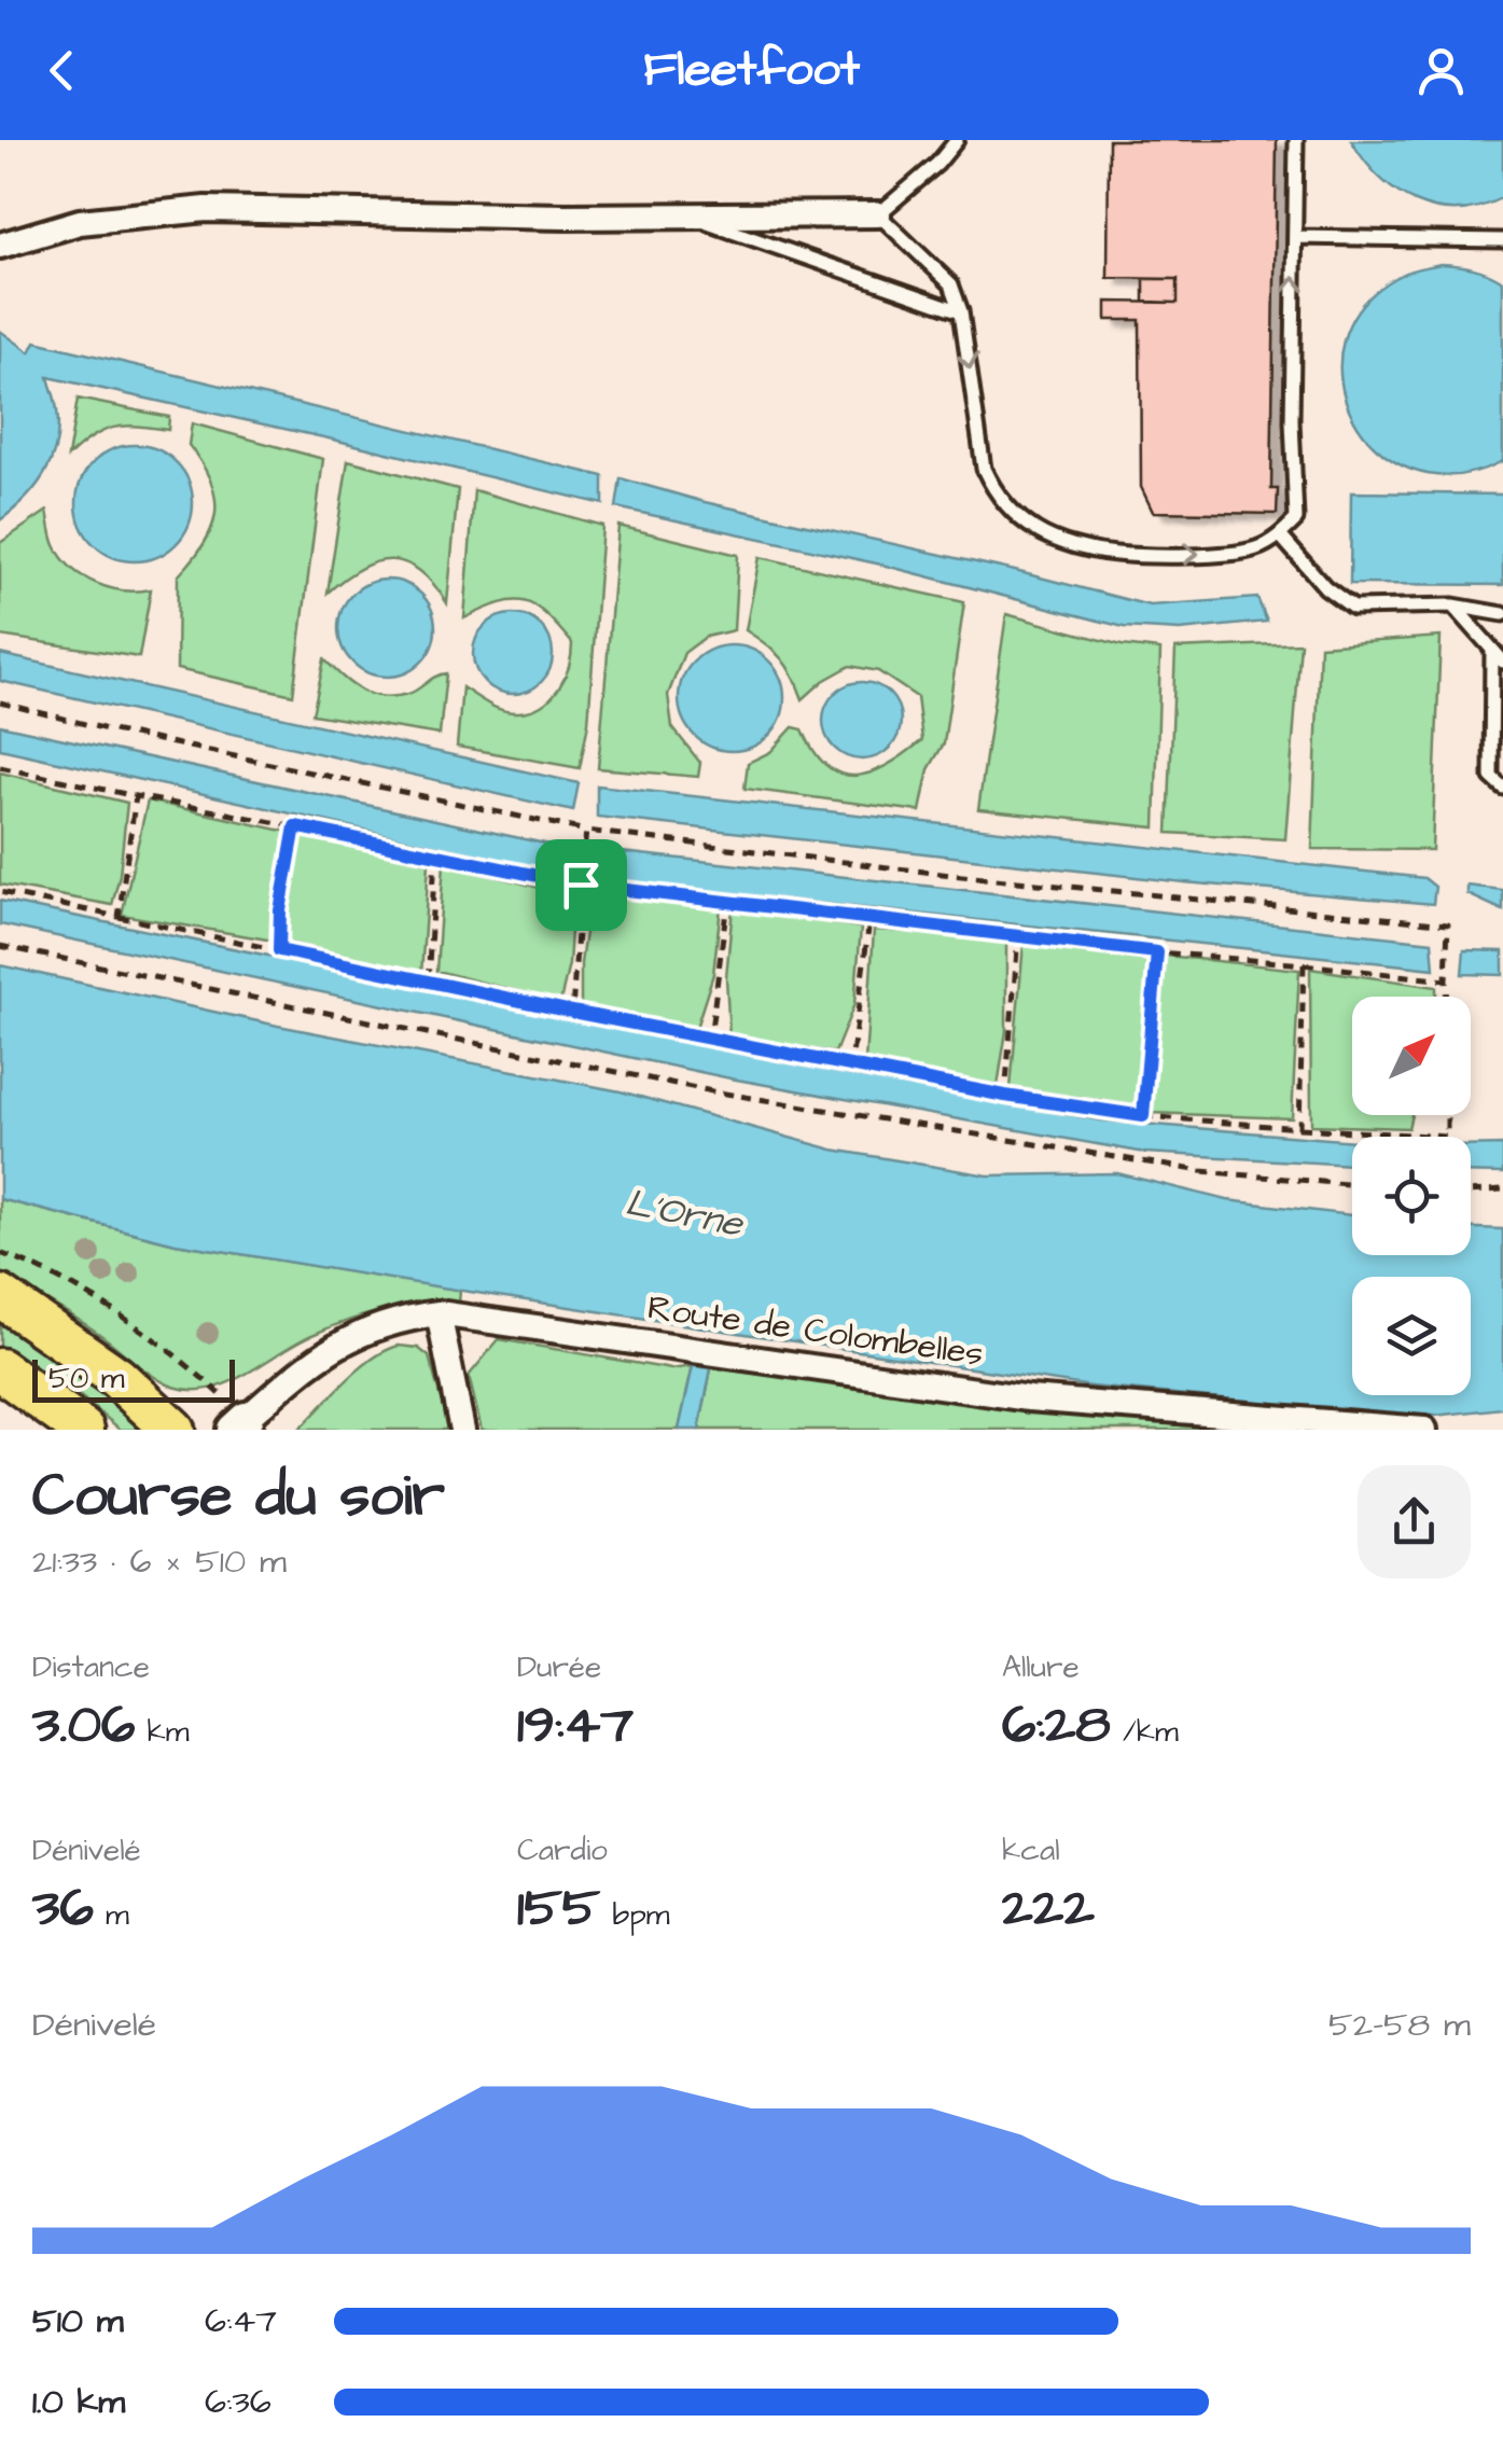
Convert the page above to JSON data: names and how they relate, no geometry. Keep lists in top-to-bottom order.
{
  "streets": {
    "street": ["Route de Colombelles"]
  },
  "water": ["L'Orne"],
  "scale_bar": "50 m",
  "north": "top right",
  "page": {
    "header": "Fleetfoot",
    "scale": "50 m",
    "heading": ["Course du soir", "21:33 · 6 × 510 m"],
    "stats": [
      ["Distance", "3.06 km"],
      ["Durée", "19:47"],
      ["Allure", "6:28 /km"],
      ["Dénivelé", "36 m"],
      ["Cardio", "155 bpm"],
      ["kcal", "222"]
    ],
    "chart": ["Dénivelé", "52–58 m"],
    "list": [
      {
        "name": "510 m",
        "note": "6:47"
      },
      {
        "name": "1.0 km",
        "note": "6:36"
      }
    ]
  }
}
